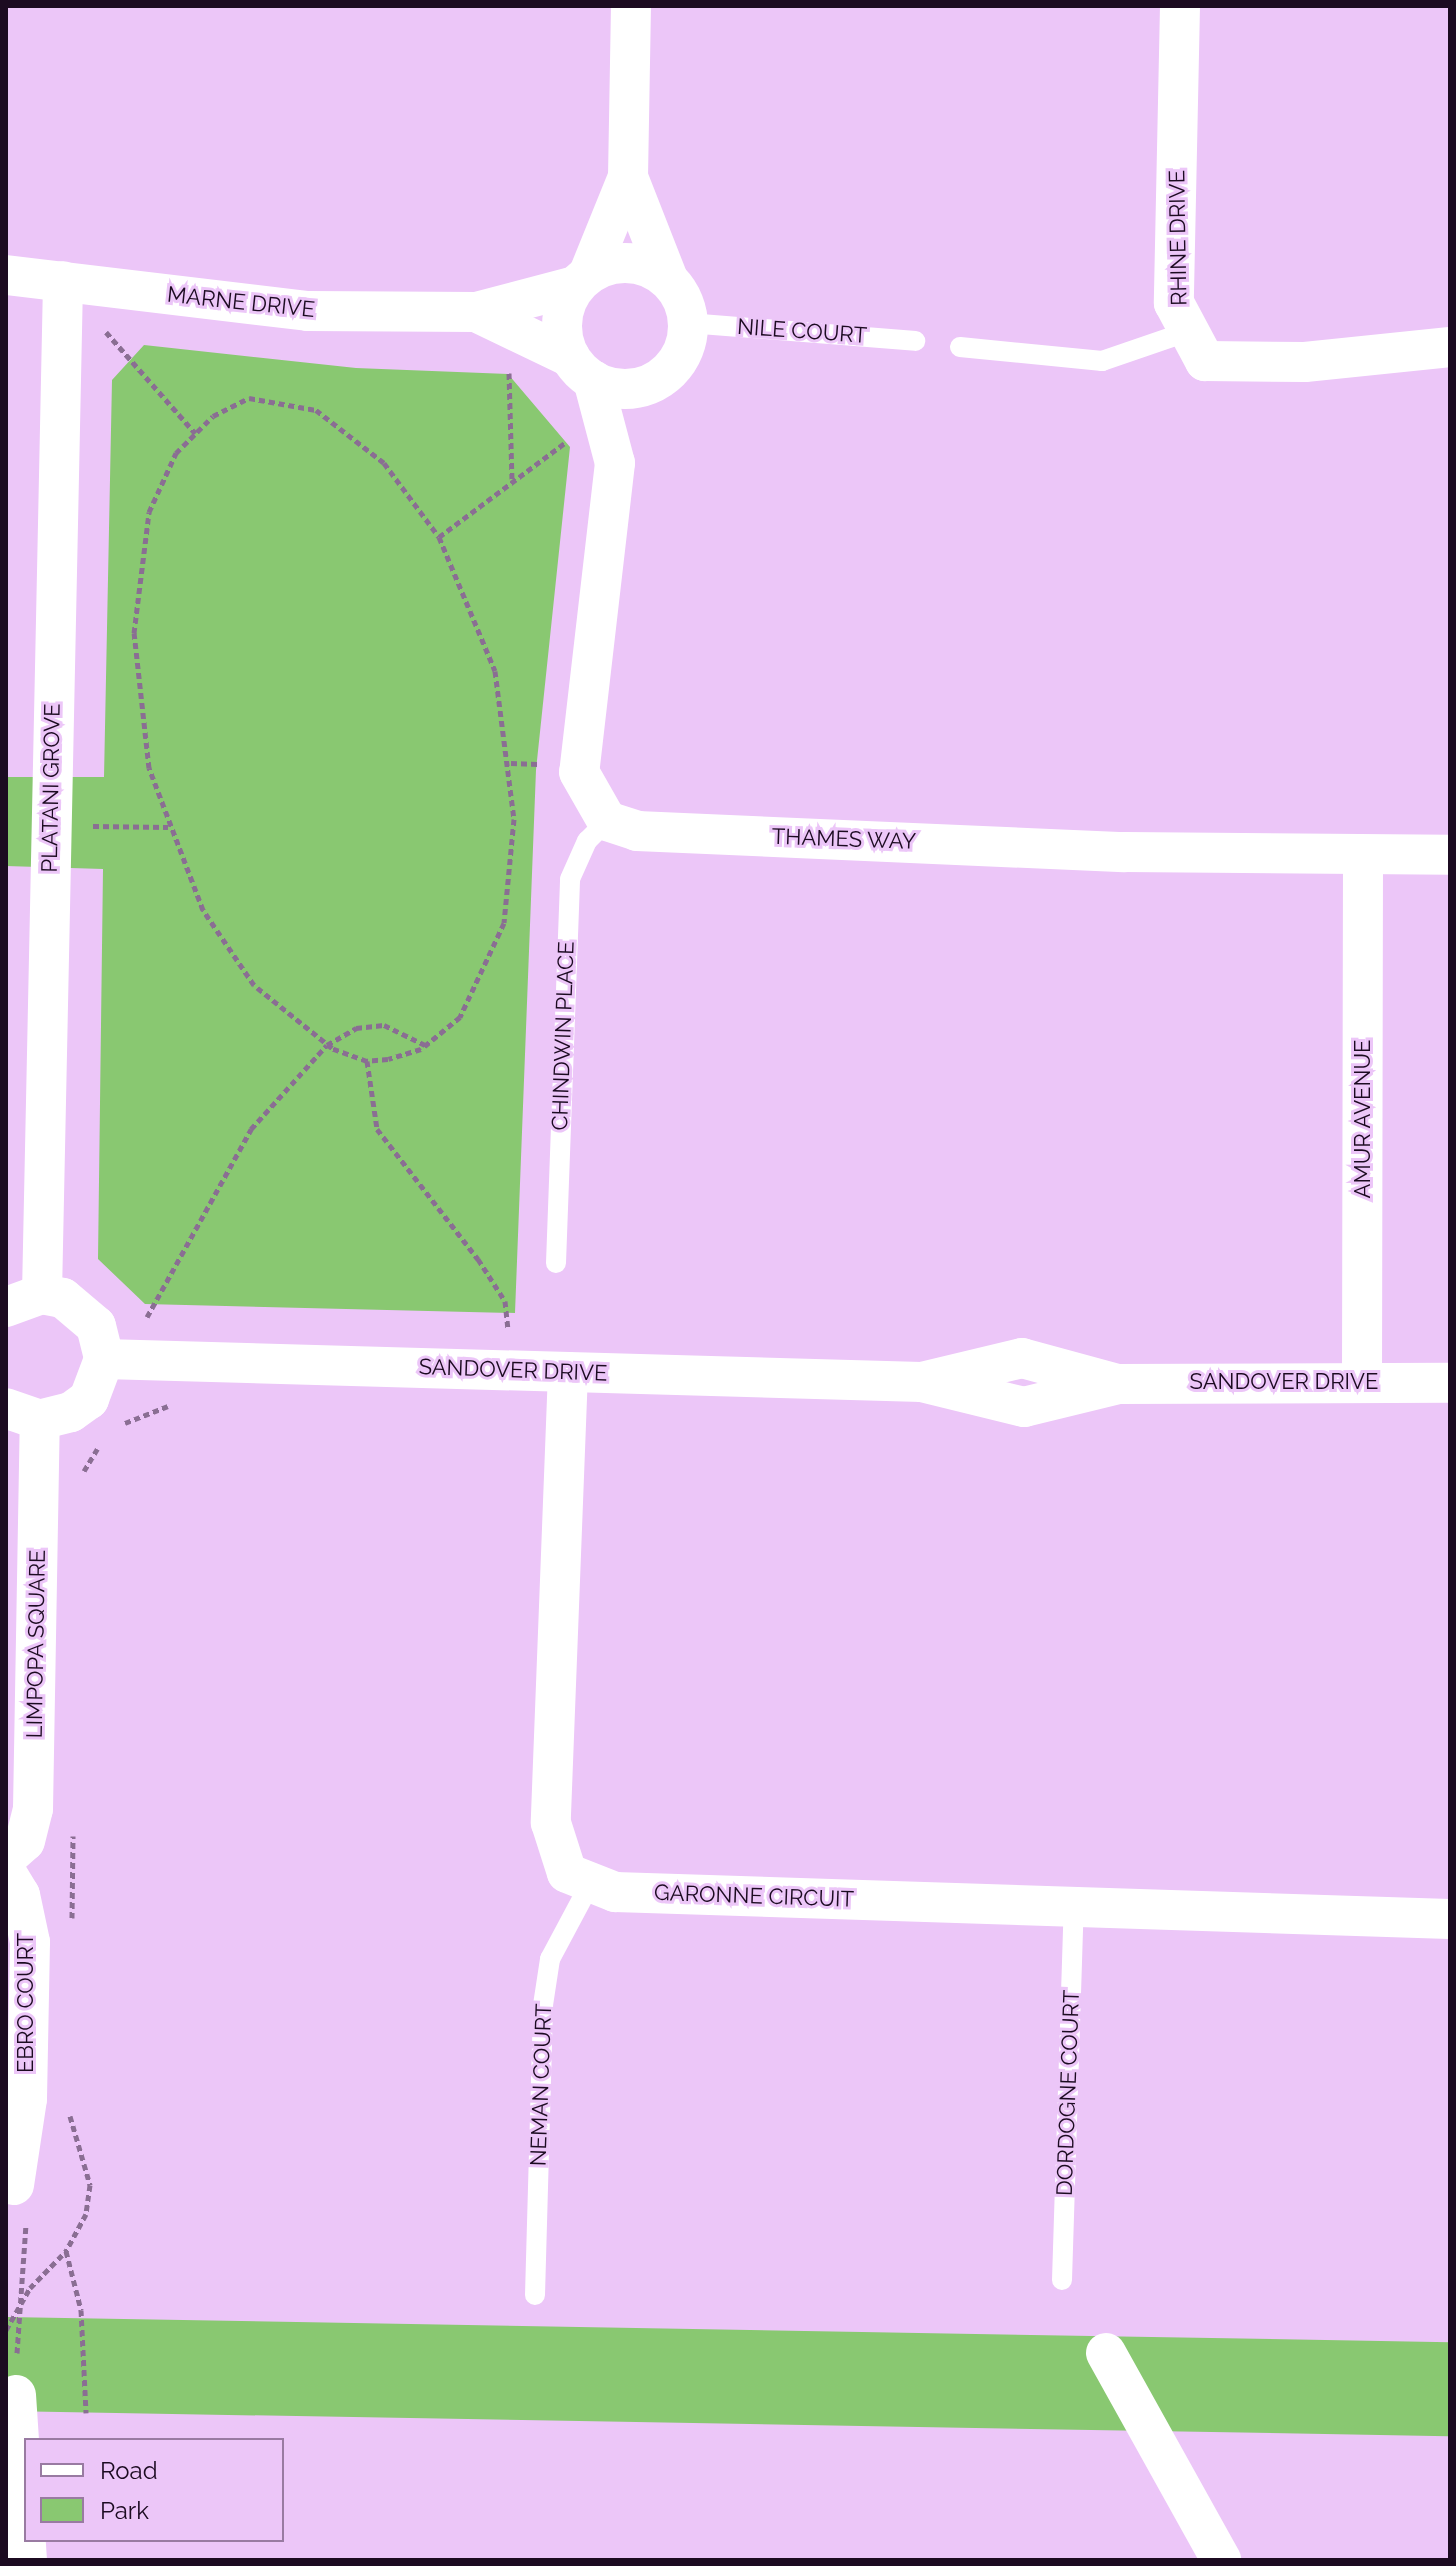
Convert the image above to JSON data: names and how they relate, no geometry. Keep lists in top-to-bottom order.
{
  "streets": {
    "street": [
      "RHINE DRIVE",
      "MARNE DRIVE",
      "PLATANI GROVE",
      "THAMES WAY",
      "AMUR AVENUE",
      "SANDOVER DRIVE",
      "LIMPOPA SQUARE",
      "GARONNE CIRCUIT",
      "EBRO COURT"
    ],
    "lane": [
      "NILE COURT",
      "CHINDWIN PLACE",
      "NEMAN COURT",
      "DORDOGNE COURT"
    ]
  },
  "crossings": [
    ["MARNE DRIVE", "NILE COURT"],
    ["MARNE DRIVE", "PLATANI GROVE"],
    ["THAMES WAY", "CHINDWIN PLACE"],
    ["THAMES WAY", "AMUR AVENUE"],
    ["AMUR AVENUE", "SANDOVER DRIVE"],
    ["GARONNE CIRCUIT", "NEMAN COURT"],
    ["GARONNE CIRCUIT", "DORDOGNE COURT"]
  ],
  "legend": ["Road", "Park"]
}
